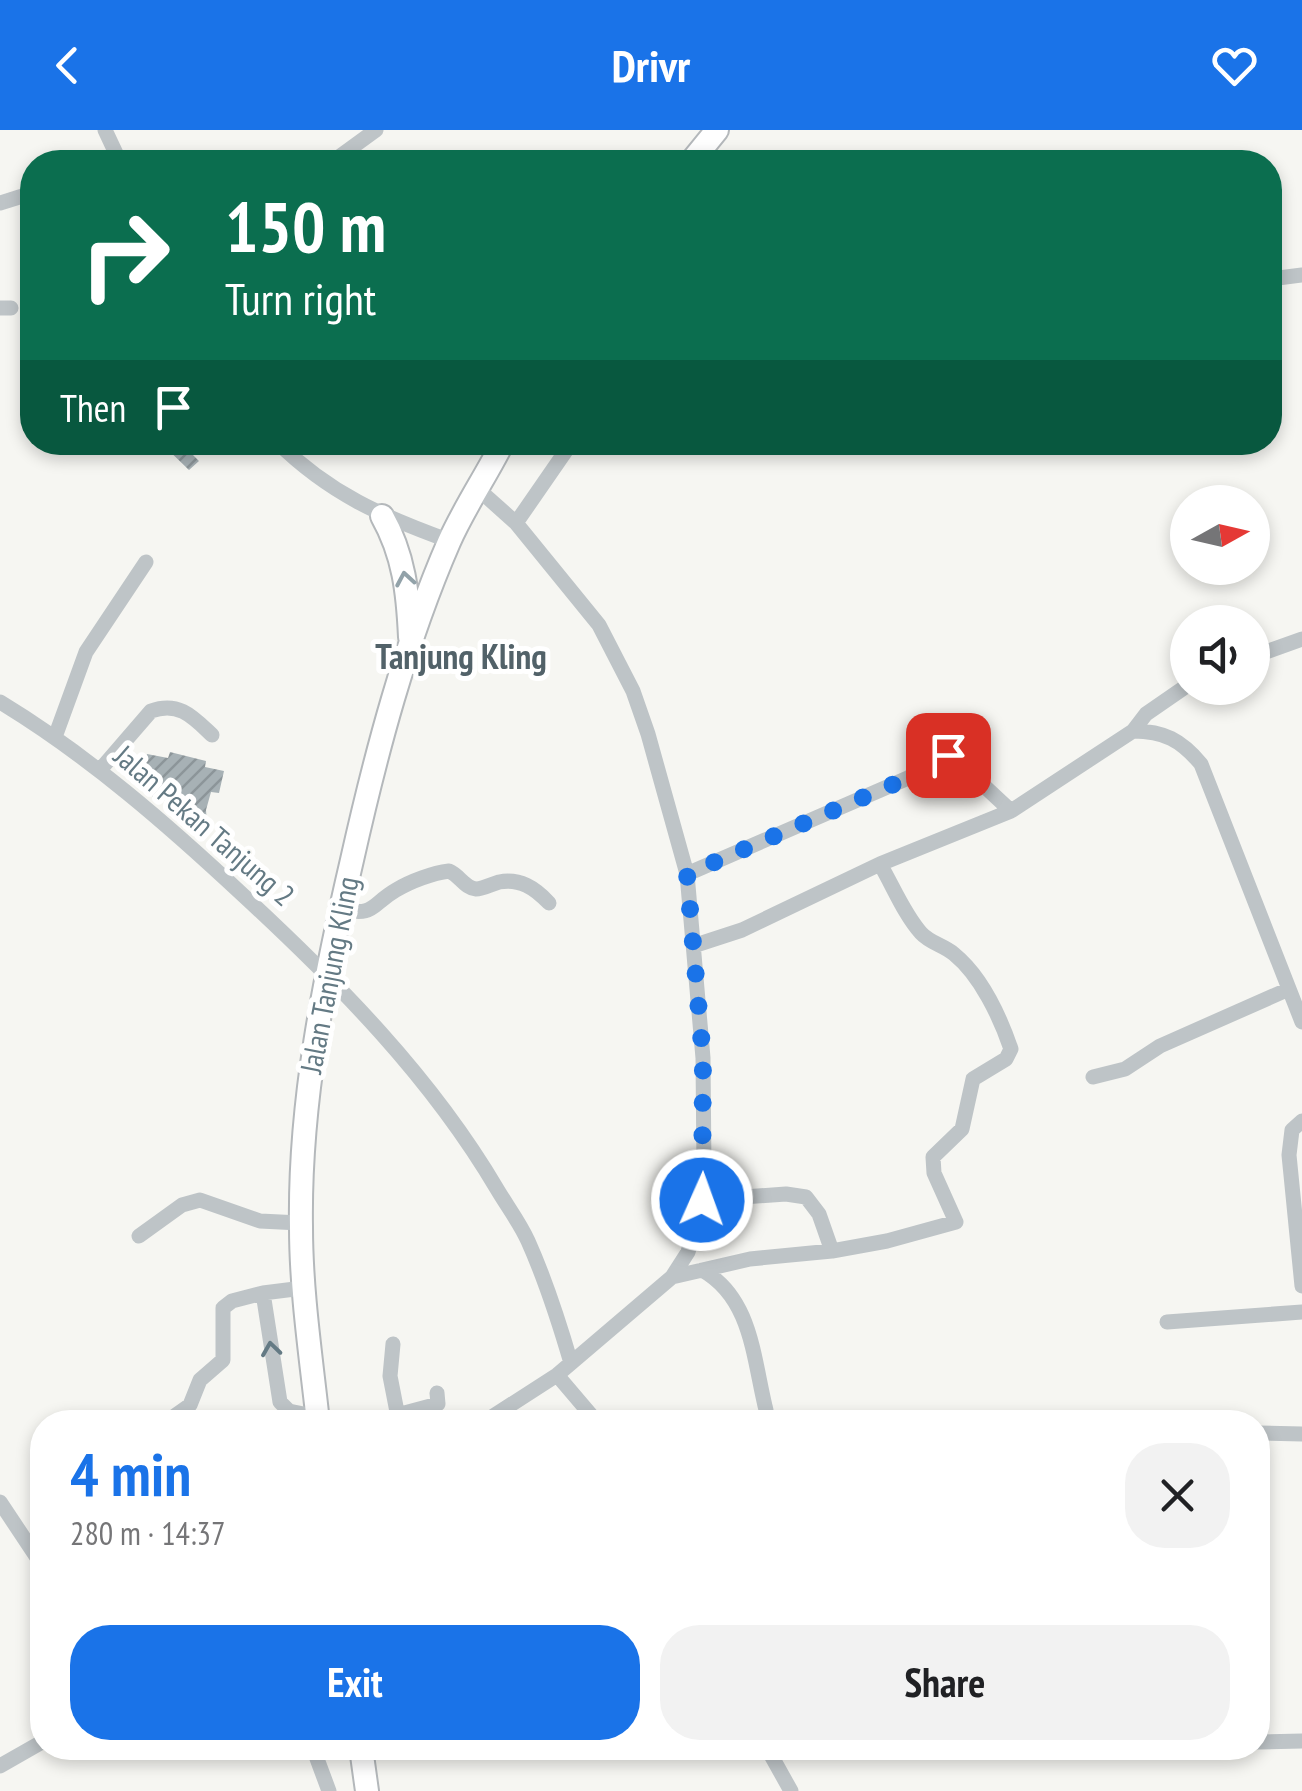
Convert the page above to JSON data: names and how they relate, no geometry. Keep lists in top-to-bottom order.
{
  "streets": {
    "highway": ["Jalan Tanjung Kling"],
    "street": ["Jalan Pekan Tanjung 2"]
  },
  "crossings": [
    ["Jalan Pekan Tanjung 2", "Jalan Tanjung Kling"]
  ],
  "districts": ["Tanjung Kling"],
  "north": "right",
  "page": {
    "header": "Drivr",
    "turn": ["150 m", "Turn right"],
    "then": "Then",
    "heading": ["4 min", "280 m · 14:37"],
    "buttons": ["Exit", "Share"]
  }
}
